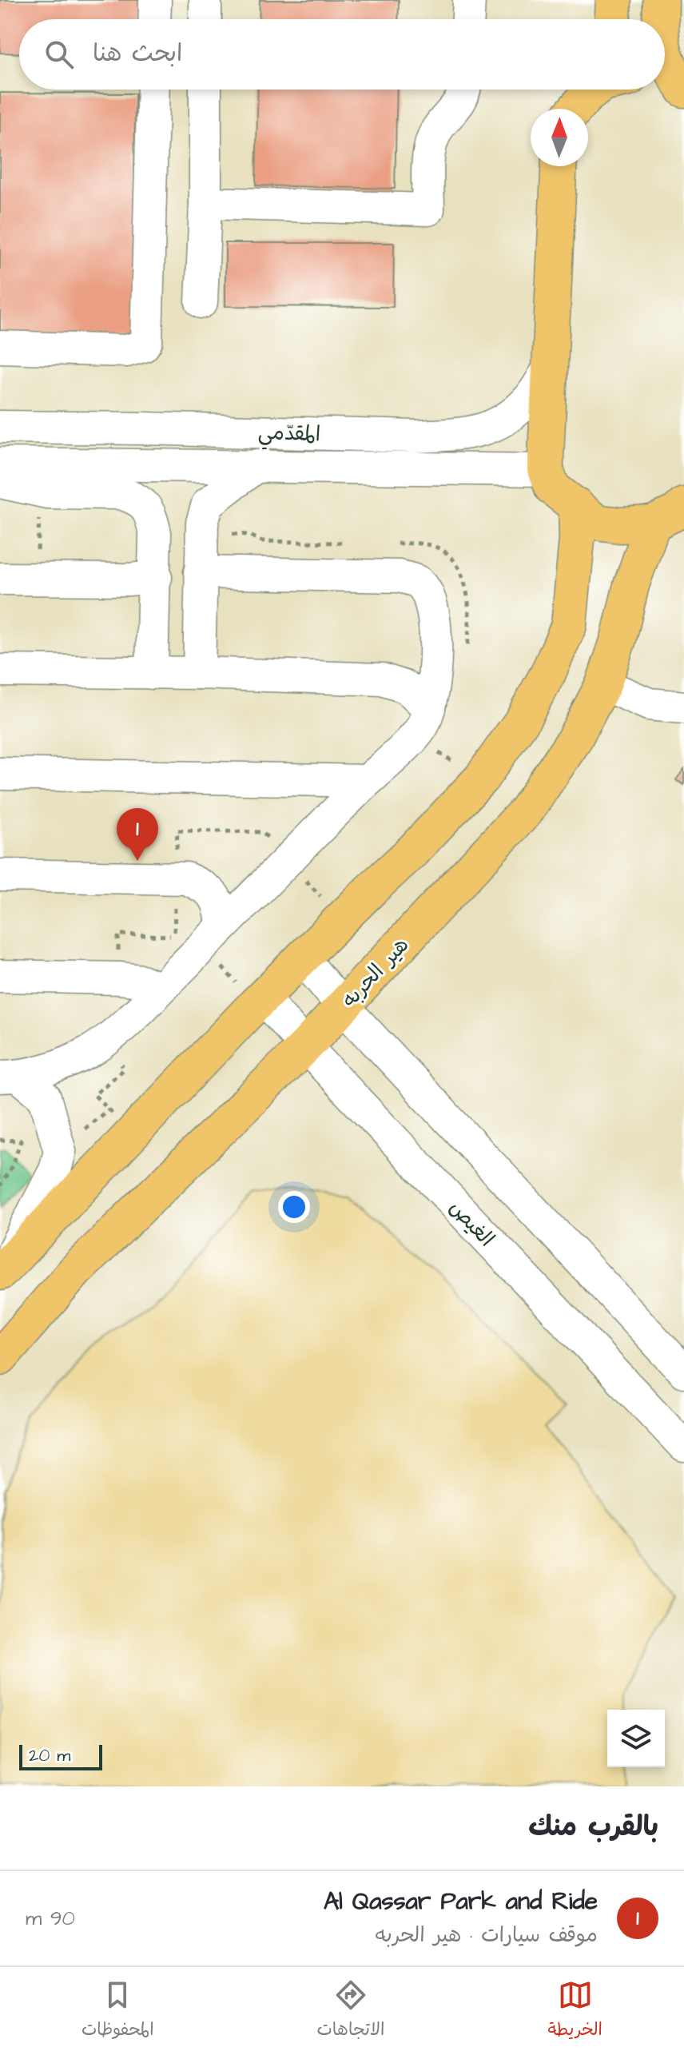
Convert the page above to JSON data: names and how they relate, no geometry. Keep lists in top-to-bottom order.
{
  "streets": {
    "main road": ["هير الحربه"],
    "street": ["المقدّمي", "الغيص"]
  },
  "crossings": [
    ["هير الحربه", "الغيص"]
  ],
  "scale_bar": "20 m",
  "north": "top",
  "page": {
    "search": "ابحث هنا",
    "pins": "1",
    "scale": "20 m",
    "heading": "بالقرب منك",
    "list": [
      {
        "mark": "1",
        "name": "Al Qassar Park and Ride",
        "note": "موقف سيارات · هير الحربه",
        "value": "90 m"
      }
    ],
    "nav": ["الخريطة", "الاتجاهات", "المحفوظات"]
  }
}
